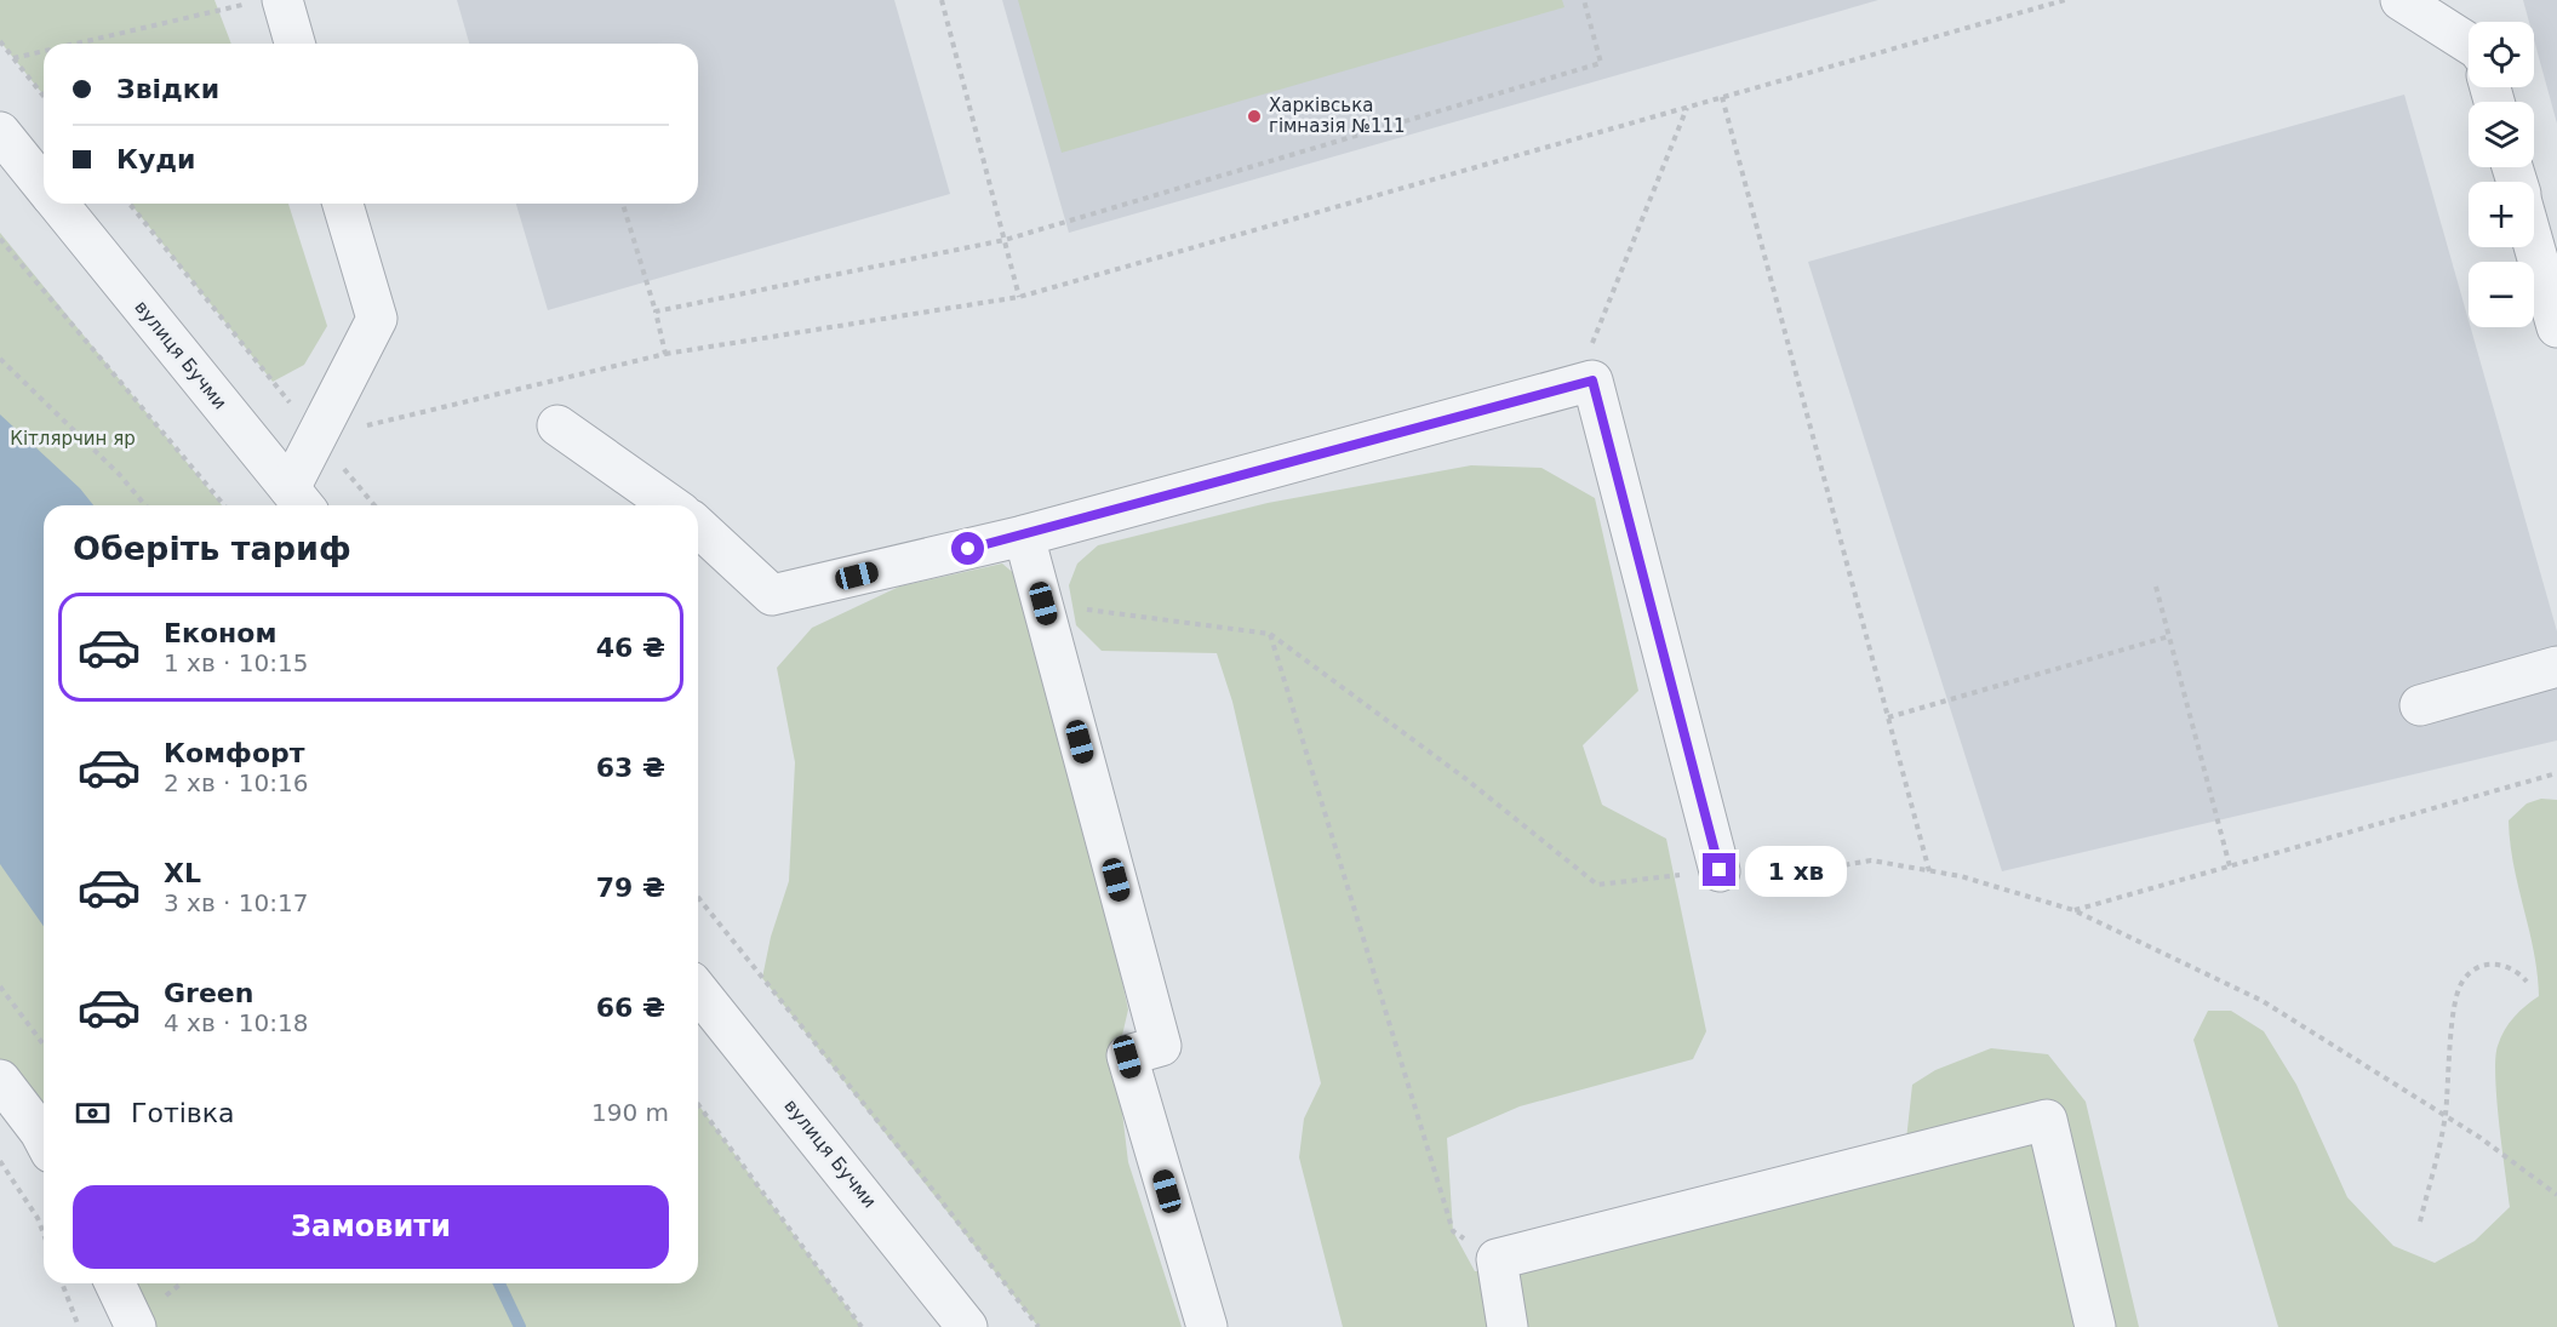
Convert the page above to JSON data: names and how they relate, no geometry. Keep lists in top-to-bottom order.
{
  "streets": {
    "street": ["вулиця Бучми"]
  },
  "parks": ["Кітлярчин яр"],
  "places": ["Харківська гімназія №111"],
  "page": {
    "map_buttons": ["+", "−"],
    "banner": ["Звідки", "Куди"],
    "heading": "Оберіть тариф",
    "list": [
      {
        "name": "Економ",
        "note": "1 хв · 10:15",
        "value": "46 ₴"
      },
      {
        "name": "Комфорт",
        "note": "2 хв · 10:16",
        "value": "63 ₴"
      },
      {
        "name": "XL",
        "note": "3 хв · 10:17",
        "value": "79 ₴"
      },
      {
        "name": "Green",
        "note": "4 хв · 10:18",
        "value": "66 ₴"
      }
    ],
    "bubble": "1 хв",
    "pay": ["Готівка", "190 m"],
    "buttons": "Замовити"
  }
}
